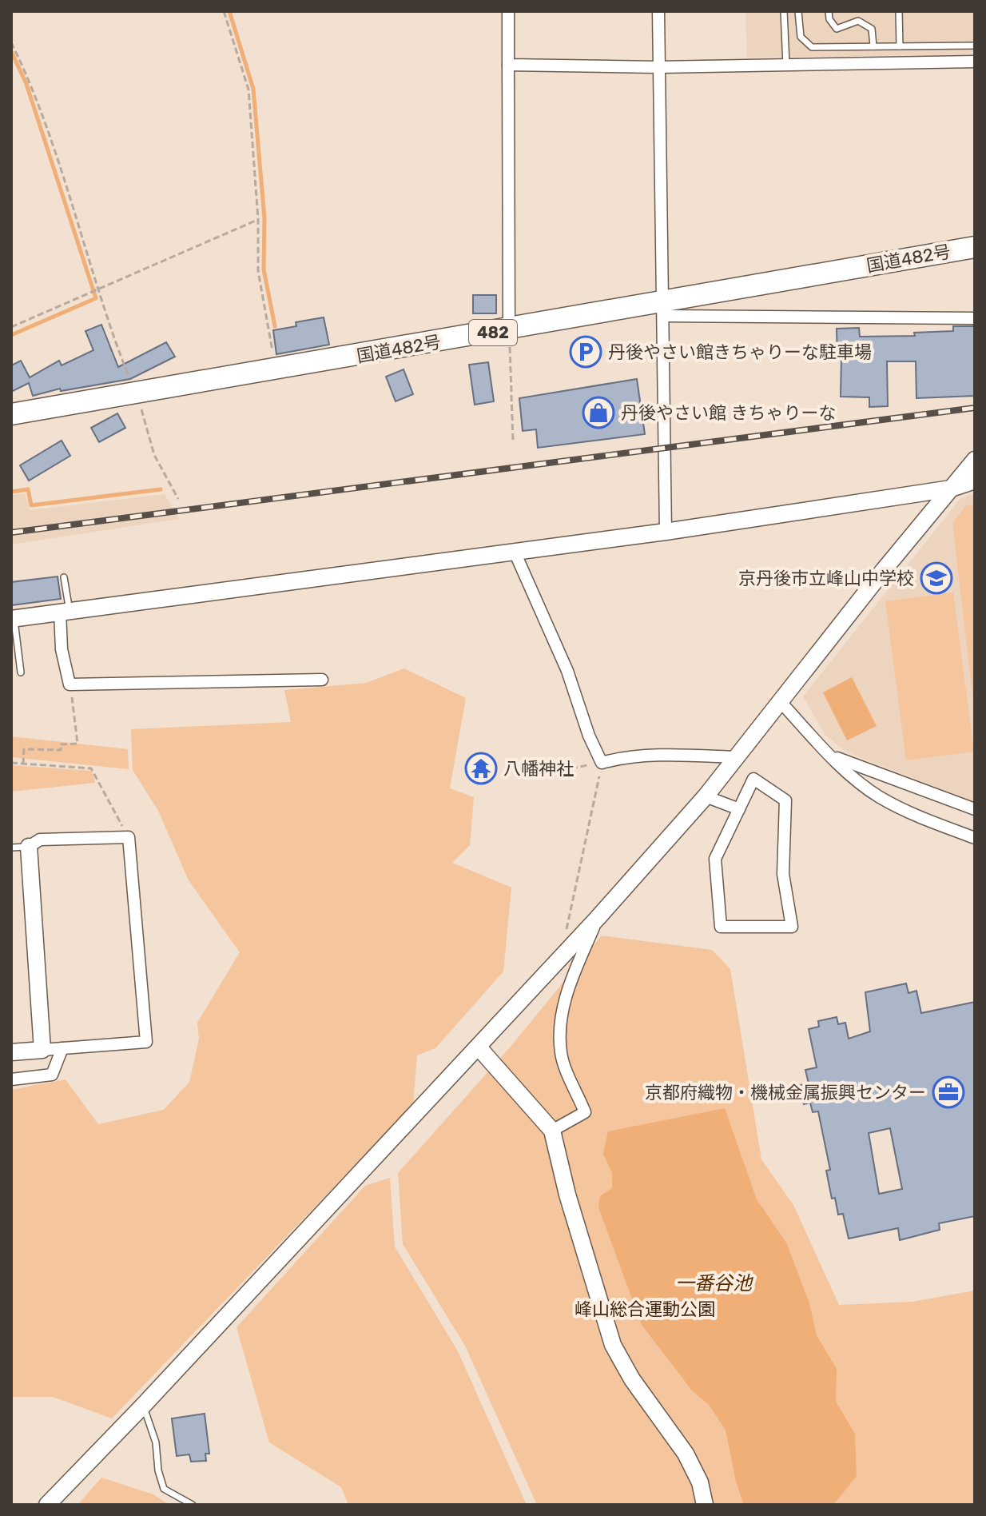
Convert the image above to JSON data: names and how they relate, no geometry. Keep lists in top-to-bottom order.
{
  "streets": {
    "highway": ["国道482号", "482"]
  },
  "water": ["一番谷池"],
  "parks": ["峰山総合運動公園"],
  "places": {
    "parking": ["丹後やさい館きちゃりーな駐車場"],
    "shop": ["丹後やさい館 きちゃりーな"],
    "school or university": ["京丹後市立峰山中学校"],
    "temple": ["八幡神社"],
    "office": ["京都府織物・機械金属振興センター"]
  }
}
